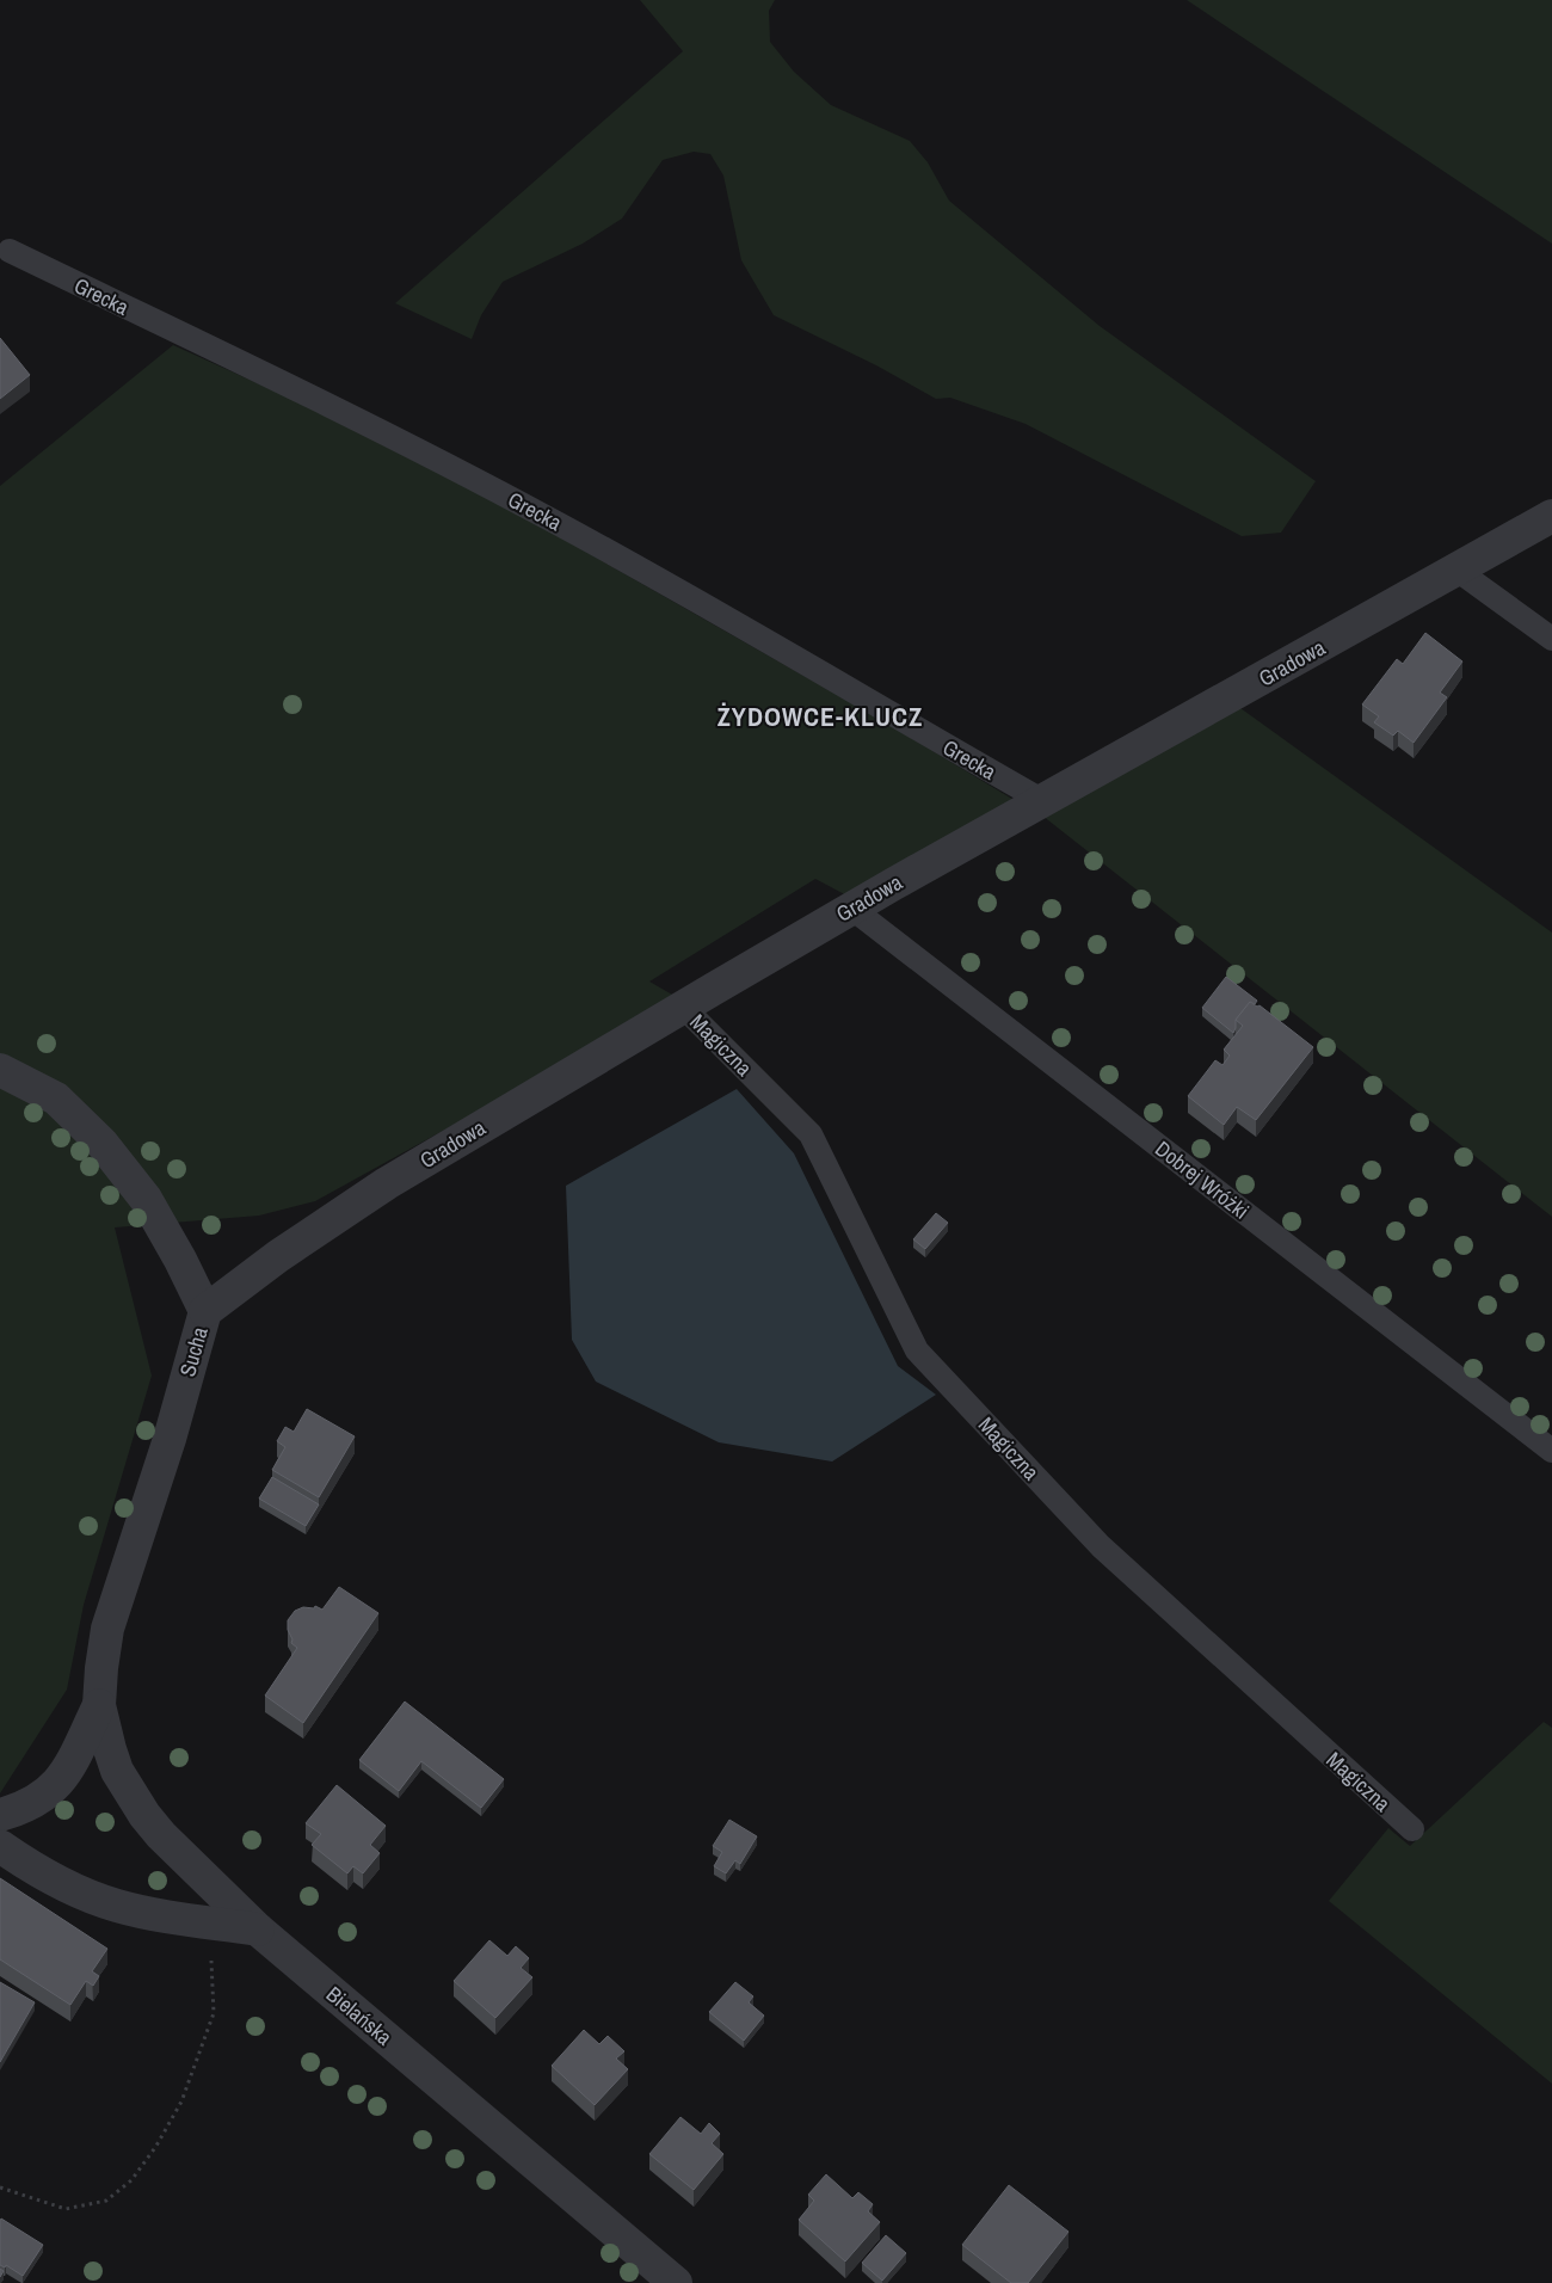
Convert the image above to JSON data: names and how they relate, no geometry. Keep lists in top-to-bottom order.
{
  "streets": {
    "street": ["Gradowa", "Sucha", "Bielańska"],
    "lane": ["Grecka", "Magiczna", "Dobrej Wróżki"]
  },
  "crossings": [
    ["Grecka", "Gradowa"],
    ["Gradowa", "Magiczna"],
    ["Gradowa", "Dobrej Wróżki"],
    ["Gradowa", "Sucha"],
    ["Sucha", "Bielańska"]
  ],
  "districts": ["ŻYDOWCE-KLUCZ"]
}
